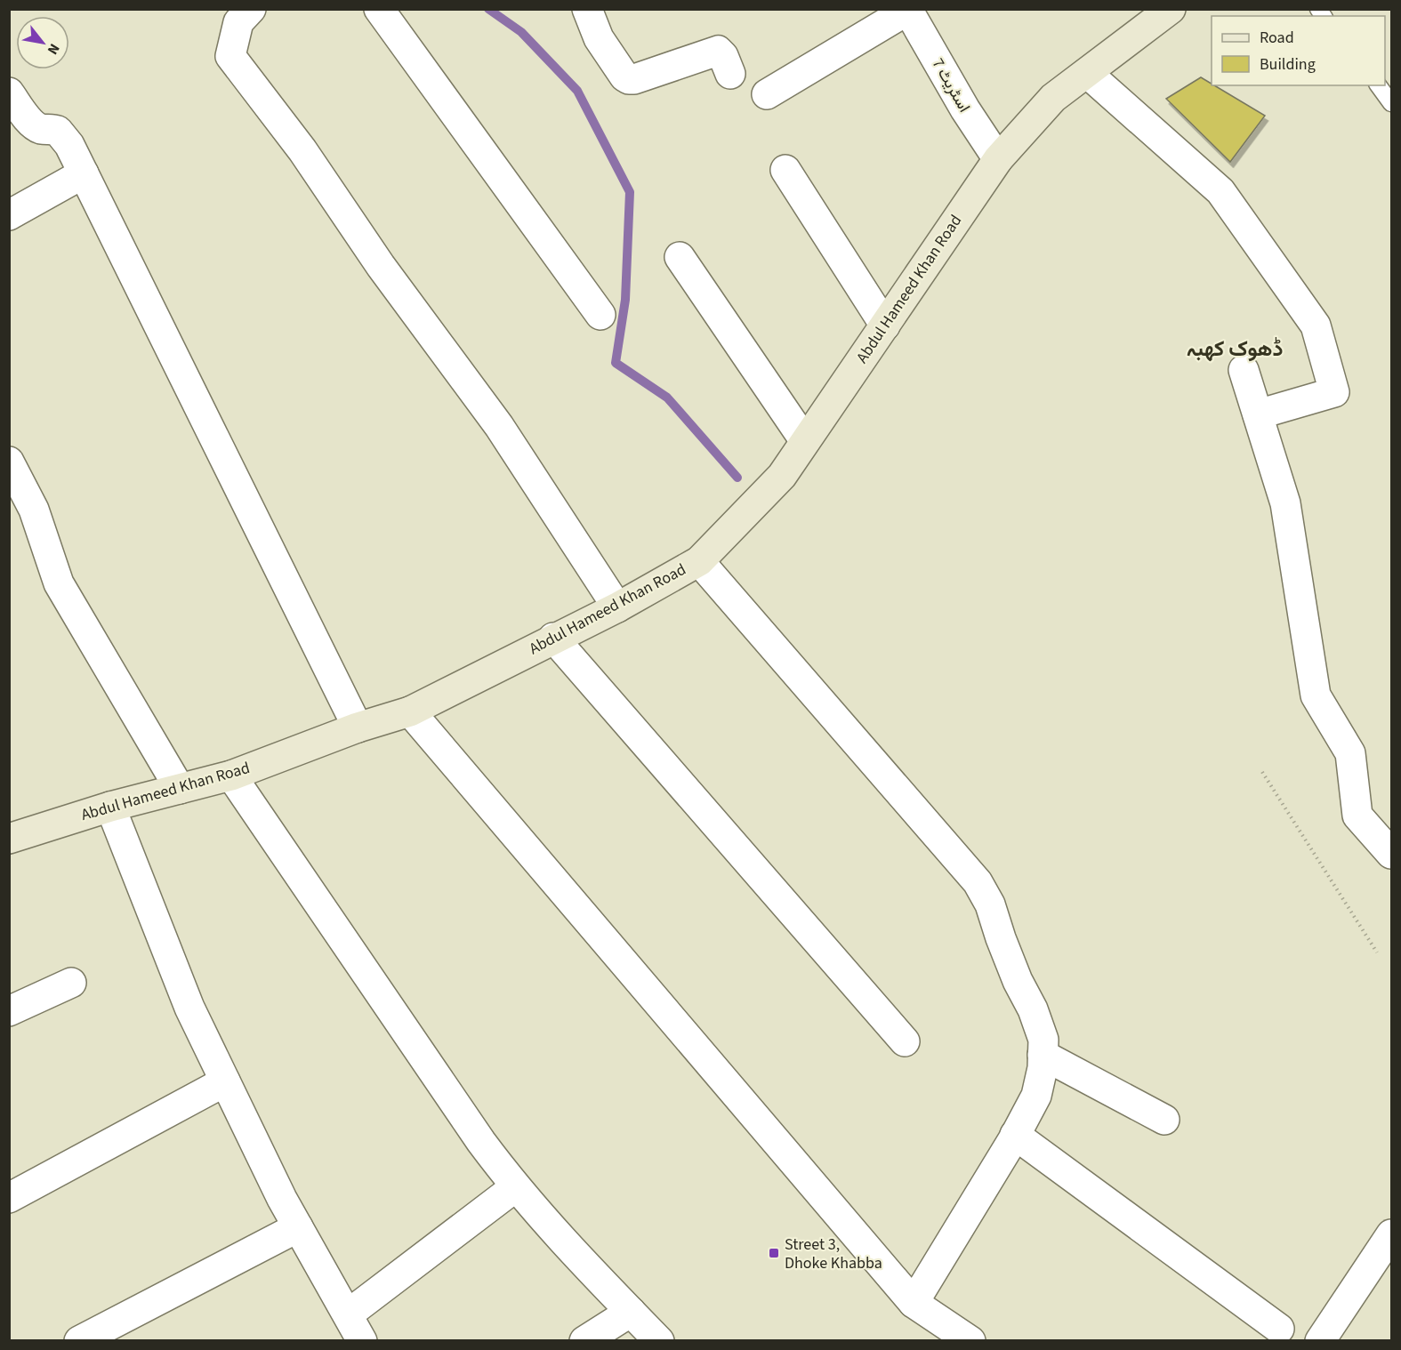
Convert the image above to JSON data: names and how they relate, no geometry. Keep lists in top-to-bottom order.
{
  "streets": {
    "main road": ["Abdul Hameed Khan Road"],
    "street": ["اسٹریٹ 7"]
  },
  "crossings": [
    ["اسٹریٹ 7", "Abdul Hameed Khan Road"]
  ],
  "districts": ["ڈھوک کھبہ"],
  "places": {
    "transit": ["Street 3, Dhoke Khabba"]
  },
  "legend": ["Road", "Building"],
  "north": "bottom right"
}
